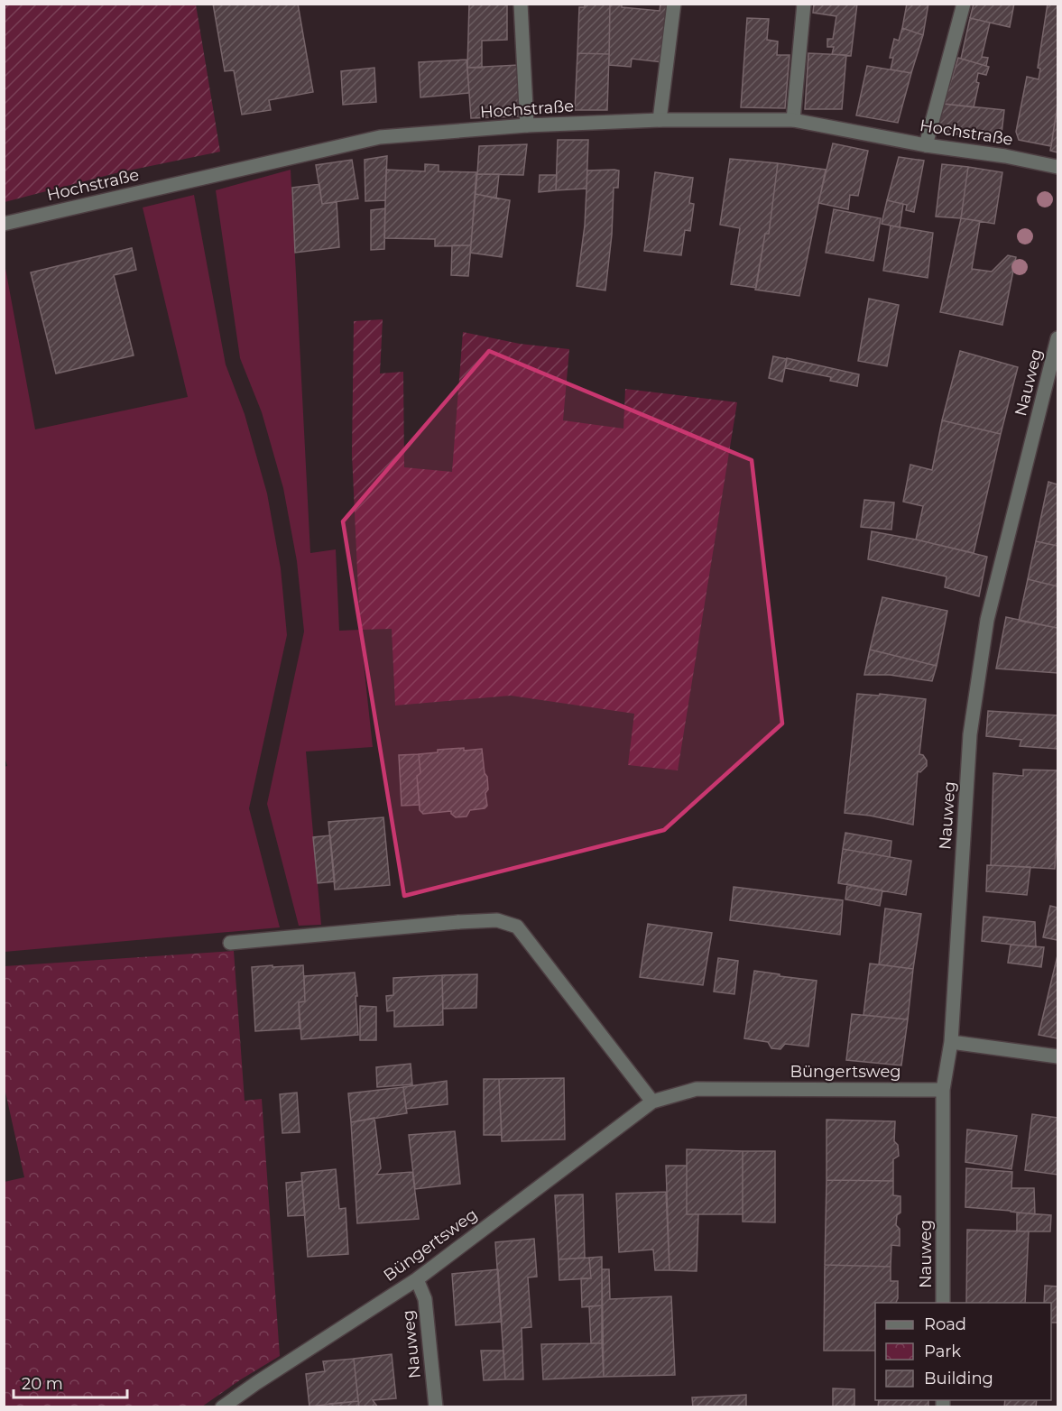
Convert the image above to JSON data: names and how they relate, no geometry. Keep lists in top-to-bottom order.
{
  "streets": {
    "street": ["Hochstraße", "Nauweg", "Büngertsweg"]
  },
  "crossings": [
    ["Nauweg", "Büngertsweg"]
  ],
  "legend": ["Road", "Park", "Building"],
  "scale_bar": "20 m"
}
